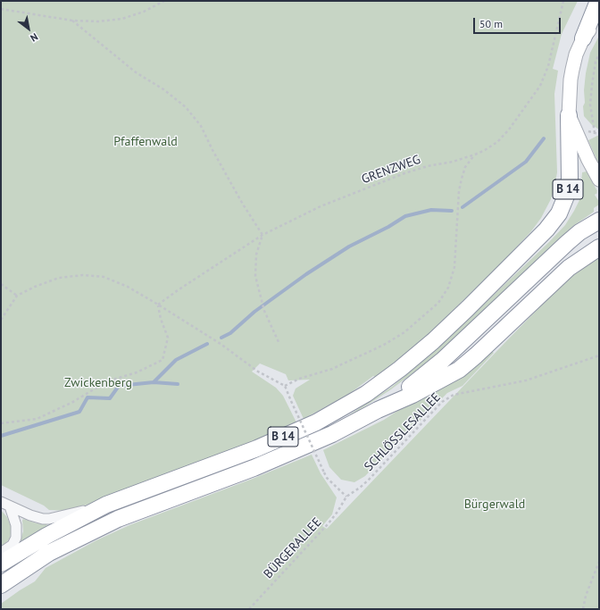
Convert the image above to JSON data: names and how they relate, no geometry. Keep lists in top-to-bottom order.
{
  "streets": {
    "highway": ["B 14"],
    "path": ["GRENZWEG", "SCHLÖSSLESALLEE", "BÜRGERALLEE"]
  },
  "crossings": [
    ["SCHLÖSSLESALLEE", "BÜRGERALLEE"]
  ],
  "parks": ["Pfaffenwald", "Zwickenberg", "Bürgerwald"],
  "scale_bar": "50 m",
  "north": "bottom right"
}
